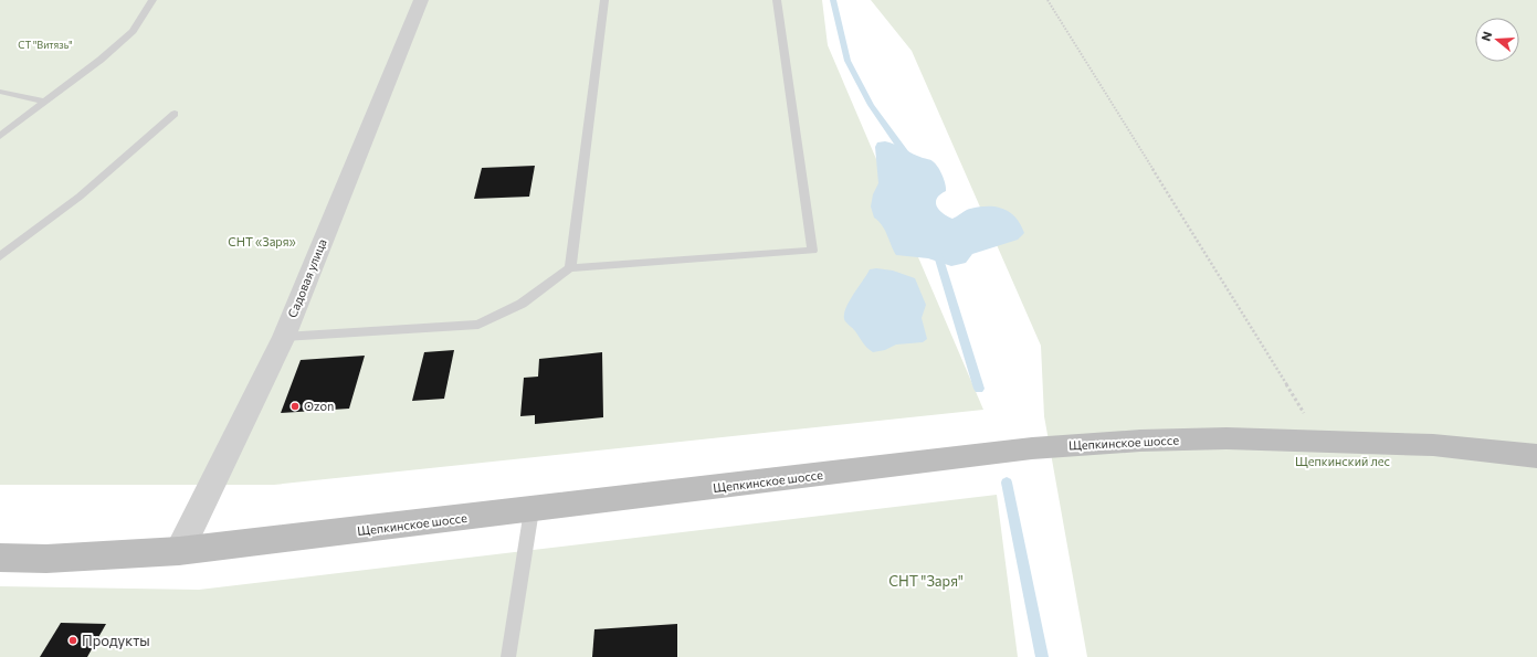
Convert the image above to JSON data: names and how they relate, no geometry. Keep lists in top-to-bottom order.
{
  "streets": {
    "main road": ["Щепкинское шоссе"],
    "street": ["Садовая улица"]
  },
  "crossings": [
    ["Садовая улица", "Щепкинское шоссе"]
  ],
  "parks": [
    "СТ \"Витязь\"",
    "СНТ «Заря»",
    "Щепкинский лес",
    "СНТ \"Заря\""
  ],
  "places": ["Ozon", "Продукты"],
  "north": "left"
}
